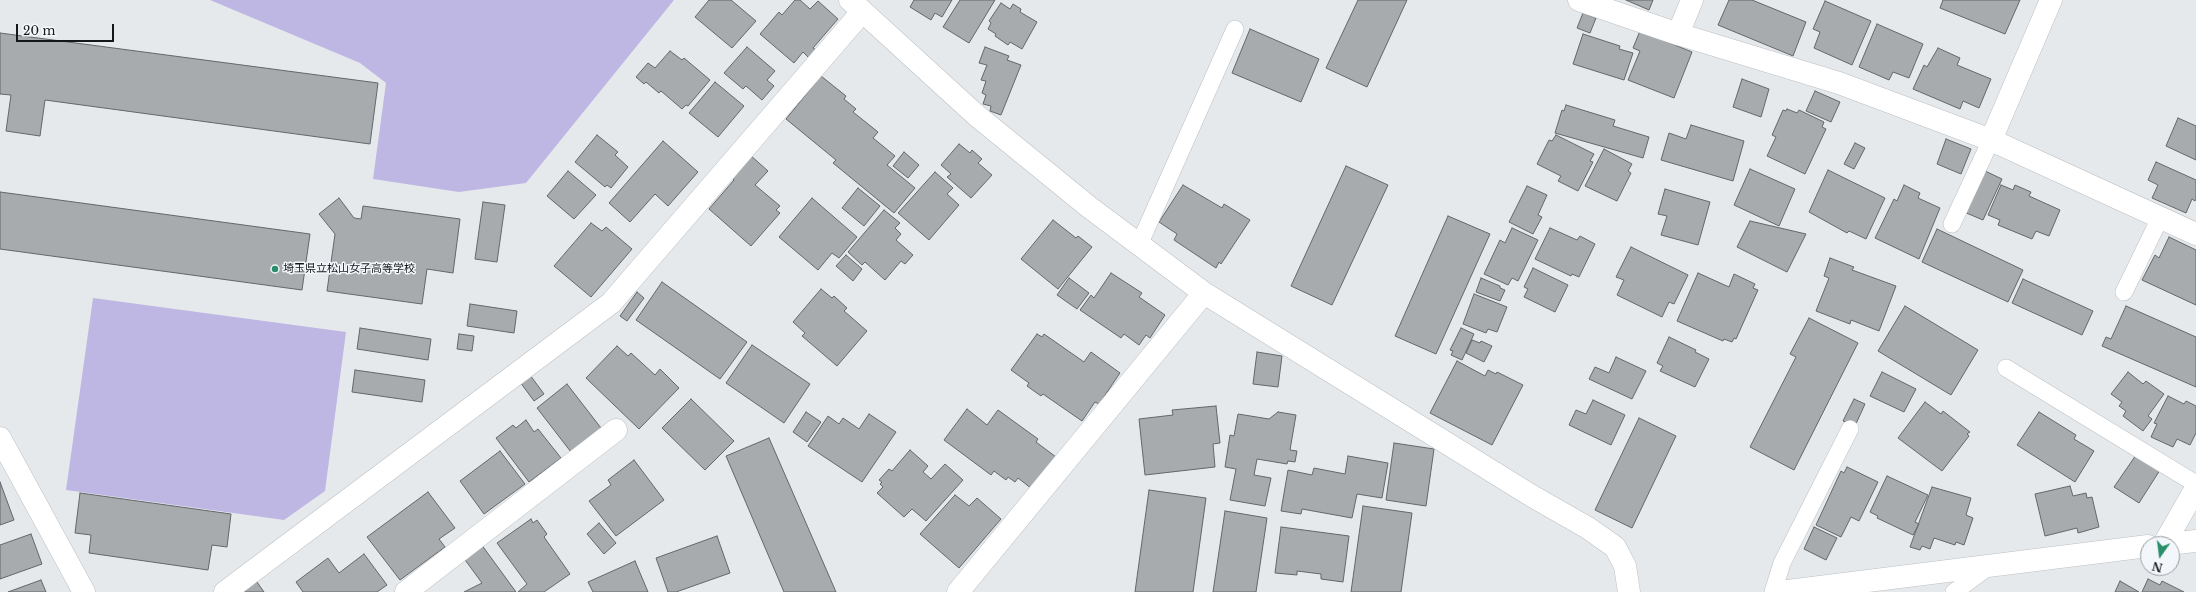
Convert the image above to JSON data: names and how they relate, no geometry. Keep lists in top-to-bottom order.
{
  "places": ["埼玉県立松山女子高等学校"],
  "scale_bar": "20 m",
  "north": "bottom"
}
